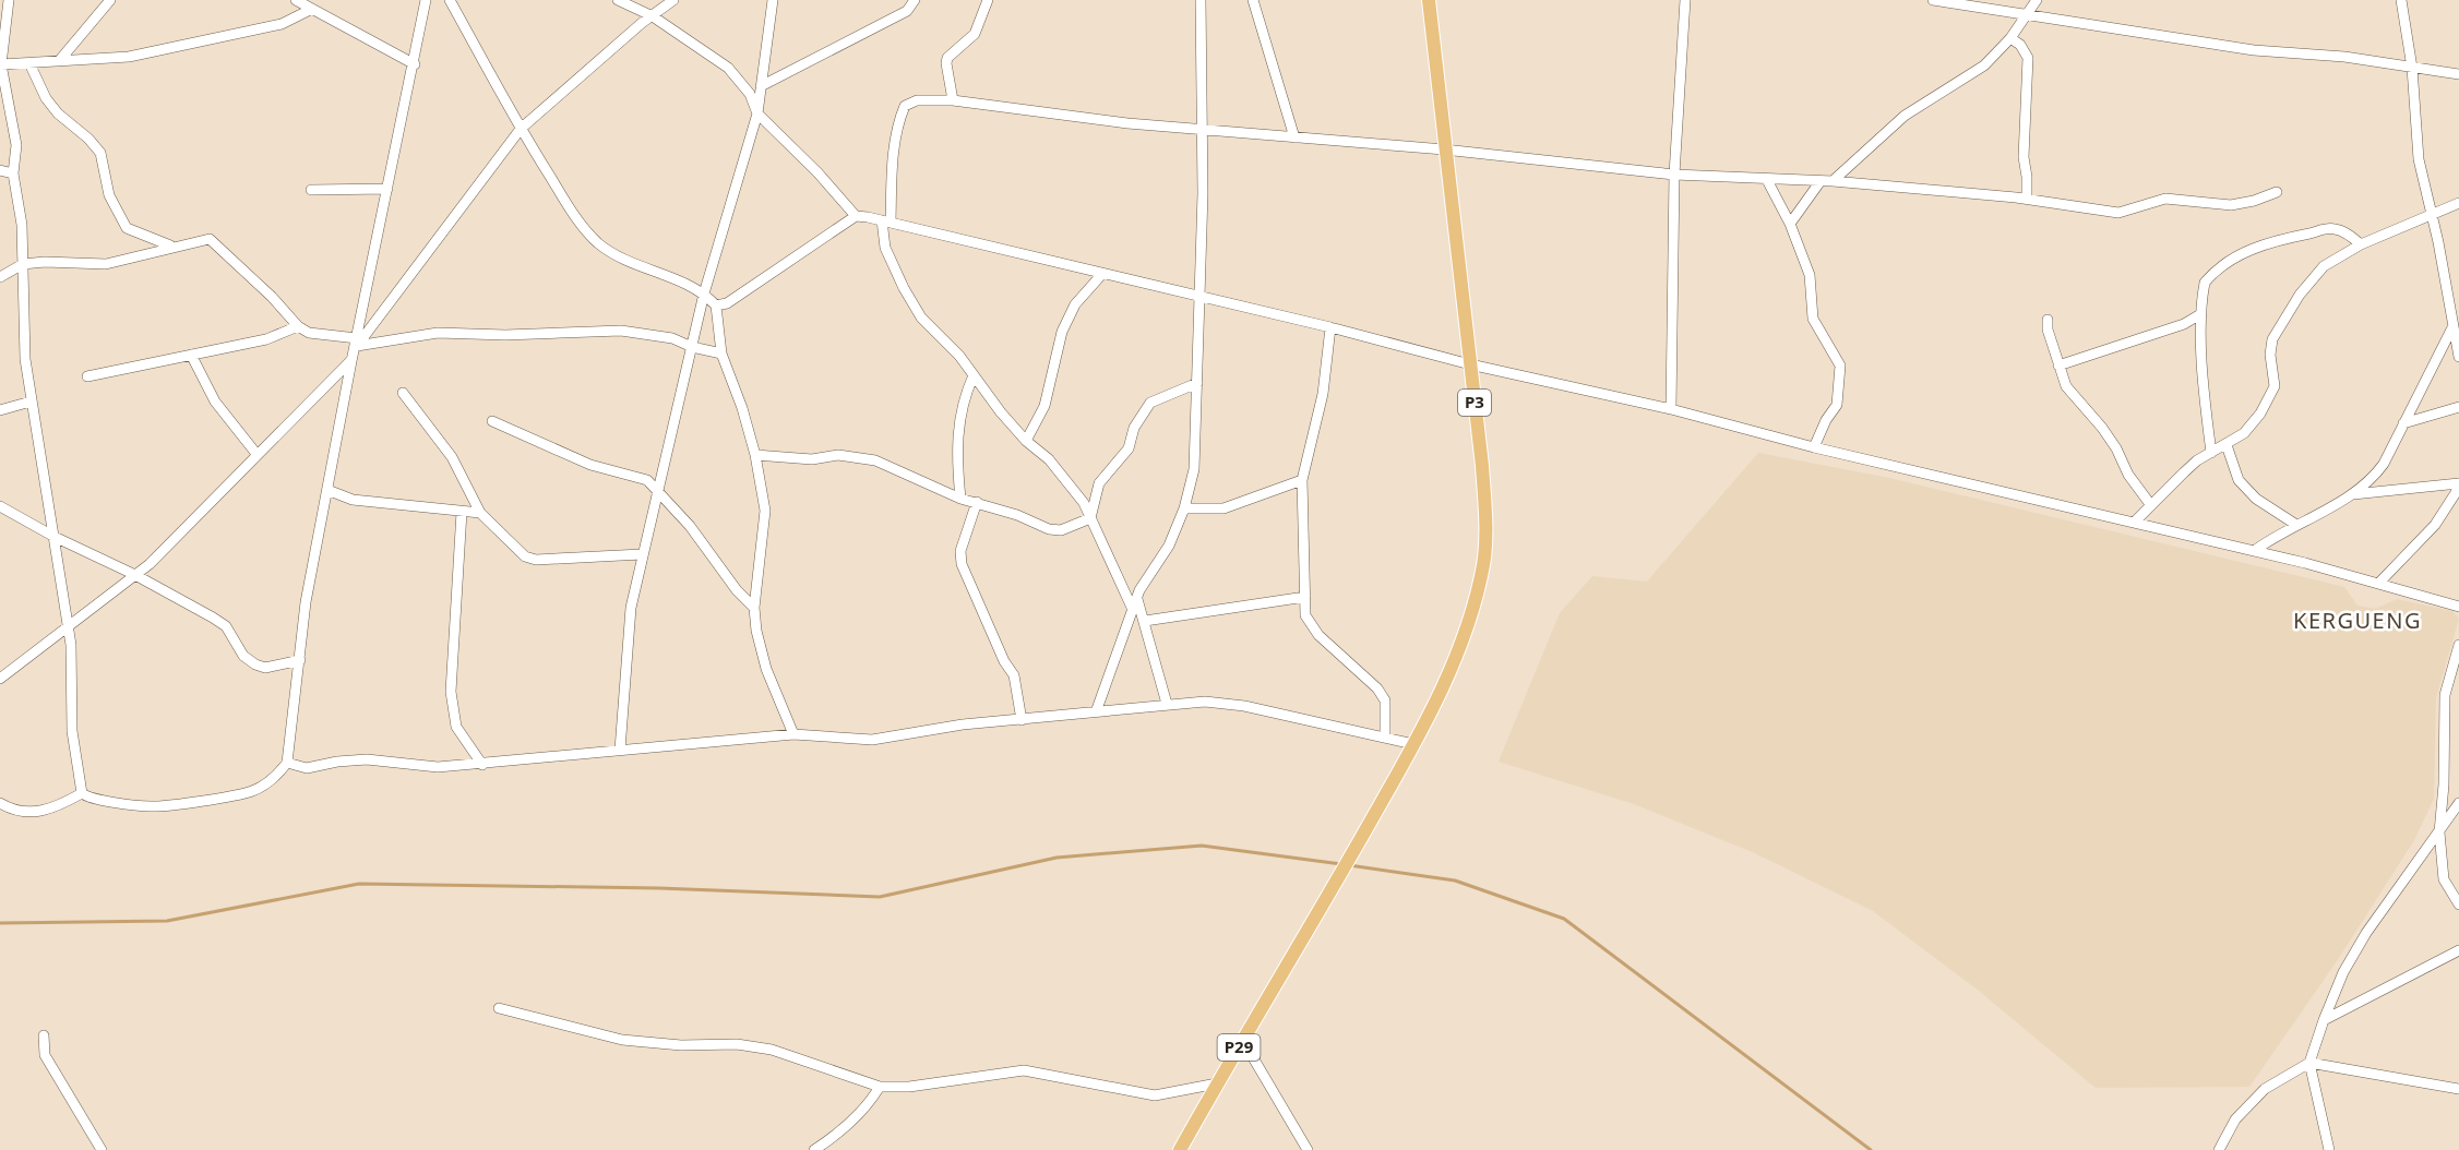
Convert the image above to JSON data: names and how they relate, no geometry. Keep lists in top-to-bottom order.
{
  "streets": {
    "main road": ["P3", "P29"]
  },
  "crossings": [
    ["P3", "P29"]
  ],
  "districts": ["KERGUENG"]
}
